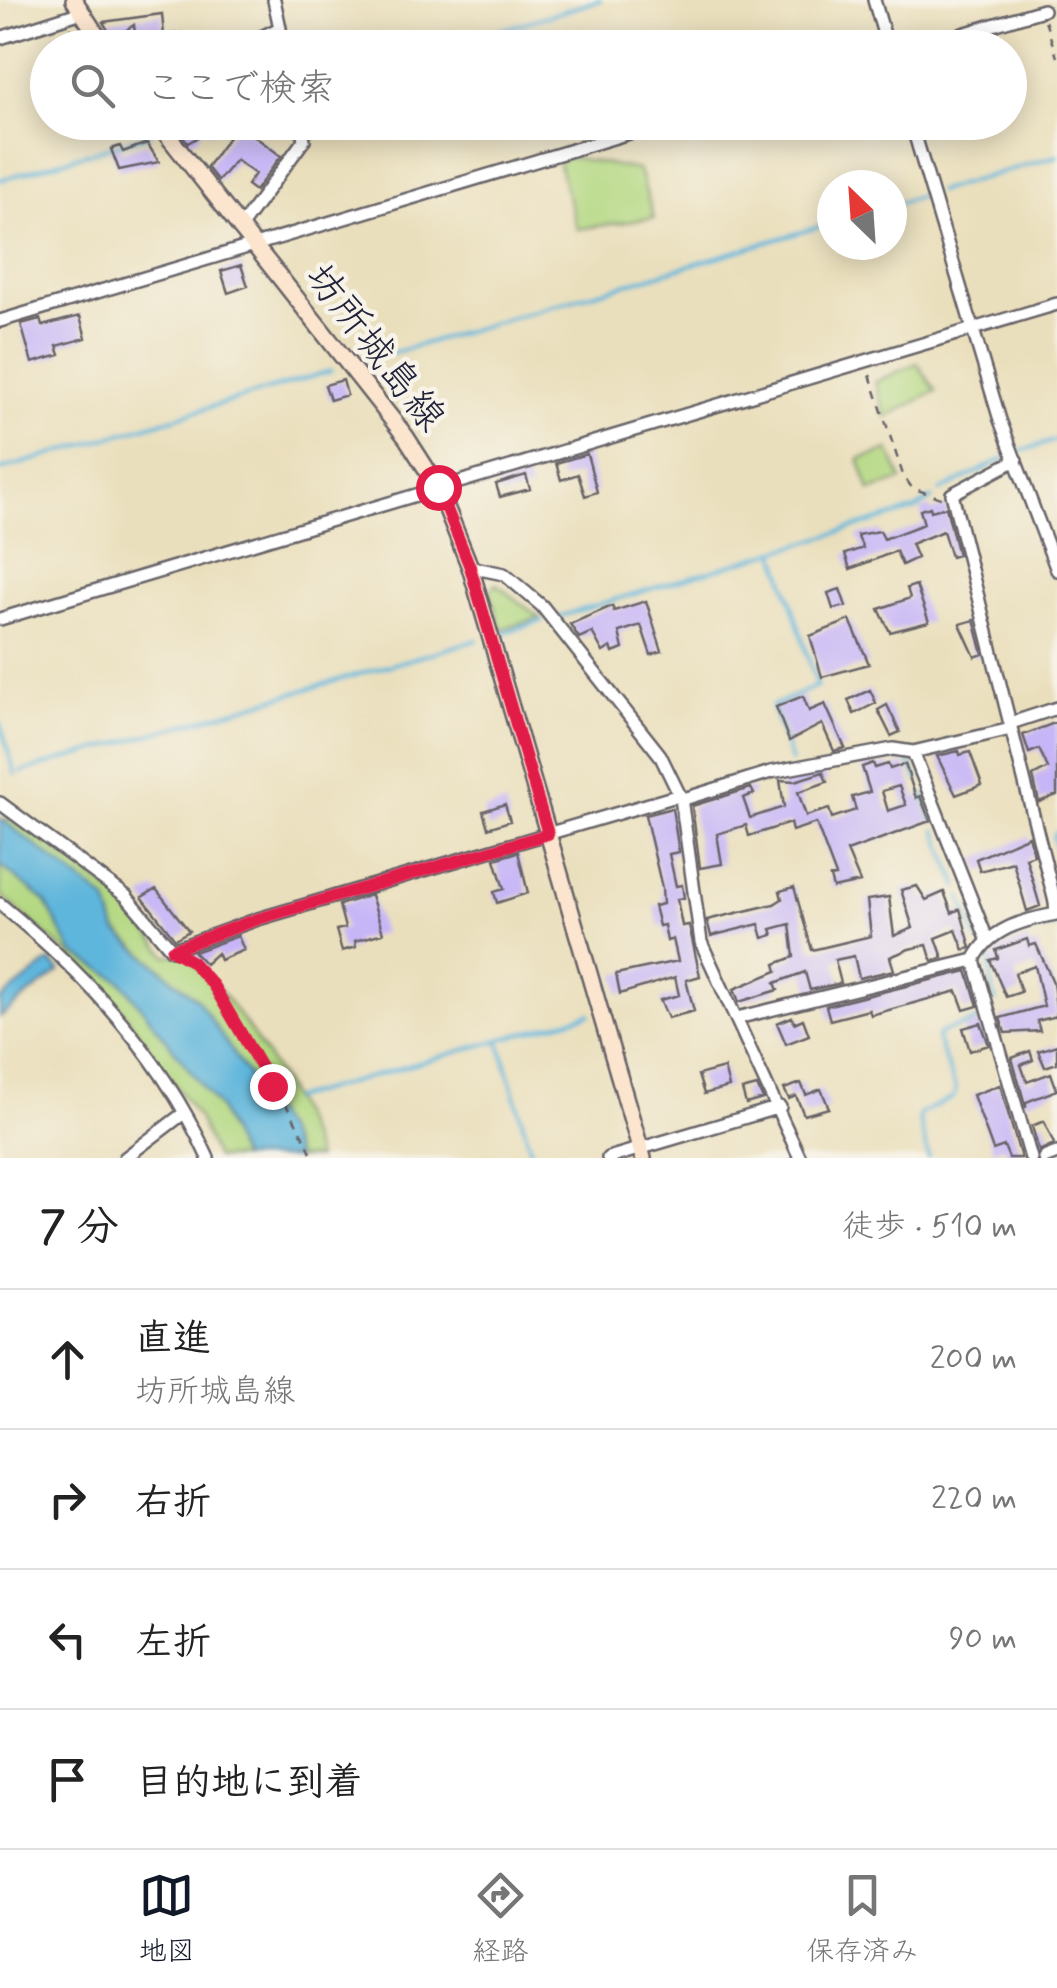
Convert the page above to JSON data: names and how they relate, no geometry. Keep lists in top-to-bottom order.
{
  "streets": {
    "main road": ["坊所城島線"]
  },
  "north": "top left",
  "page": {
    "search": "ここで検索",
    "heading": ["7 分", "徒歩 · 510 m"],
    "list": [
      ["直進", "坊所城島線", "200 m"],
      ["右折", "220 m"],
      ["左折", "90 m"],
      "目的地に到着"
    ],
    "nav": ["地図", "経路", "保存済み"]
  }
}
